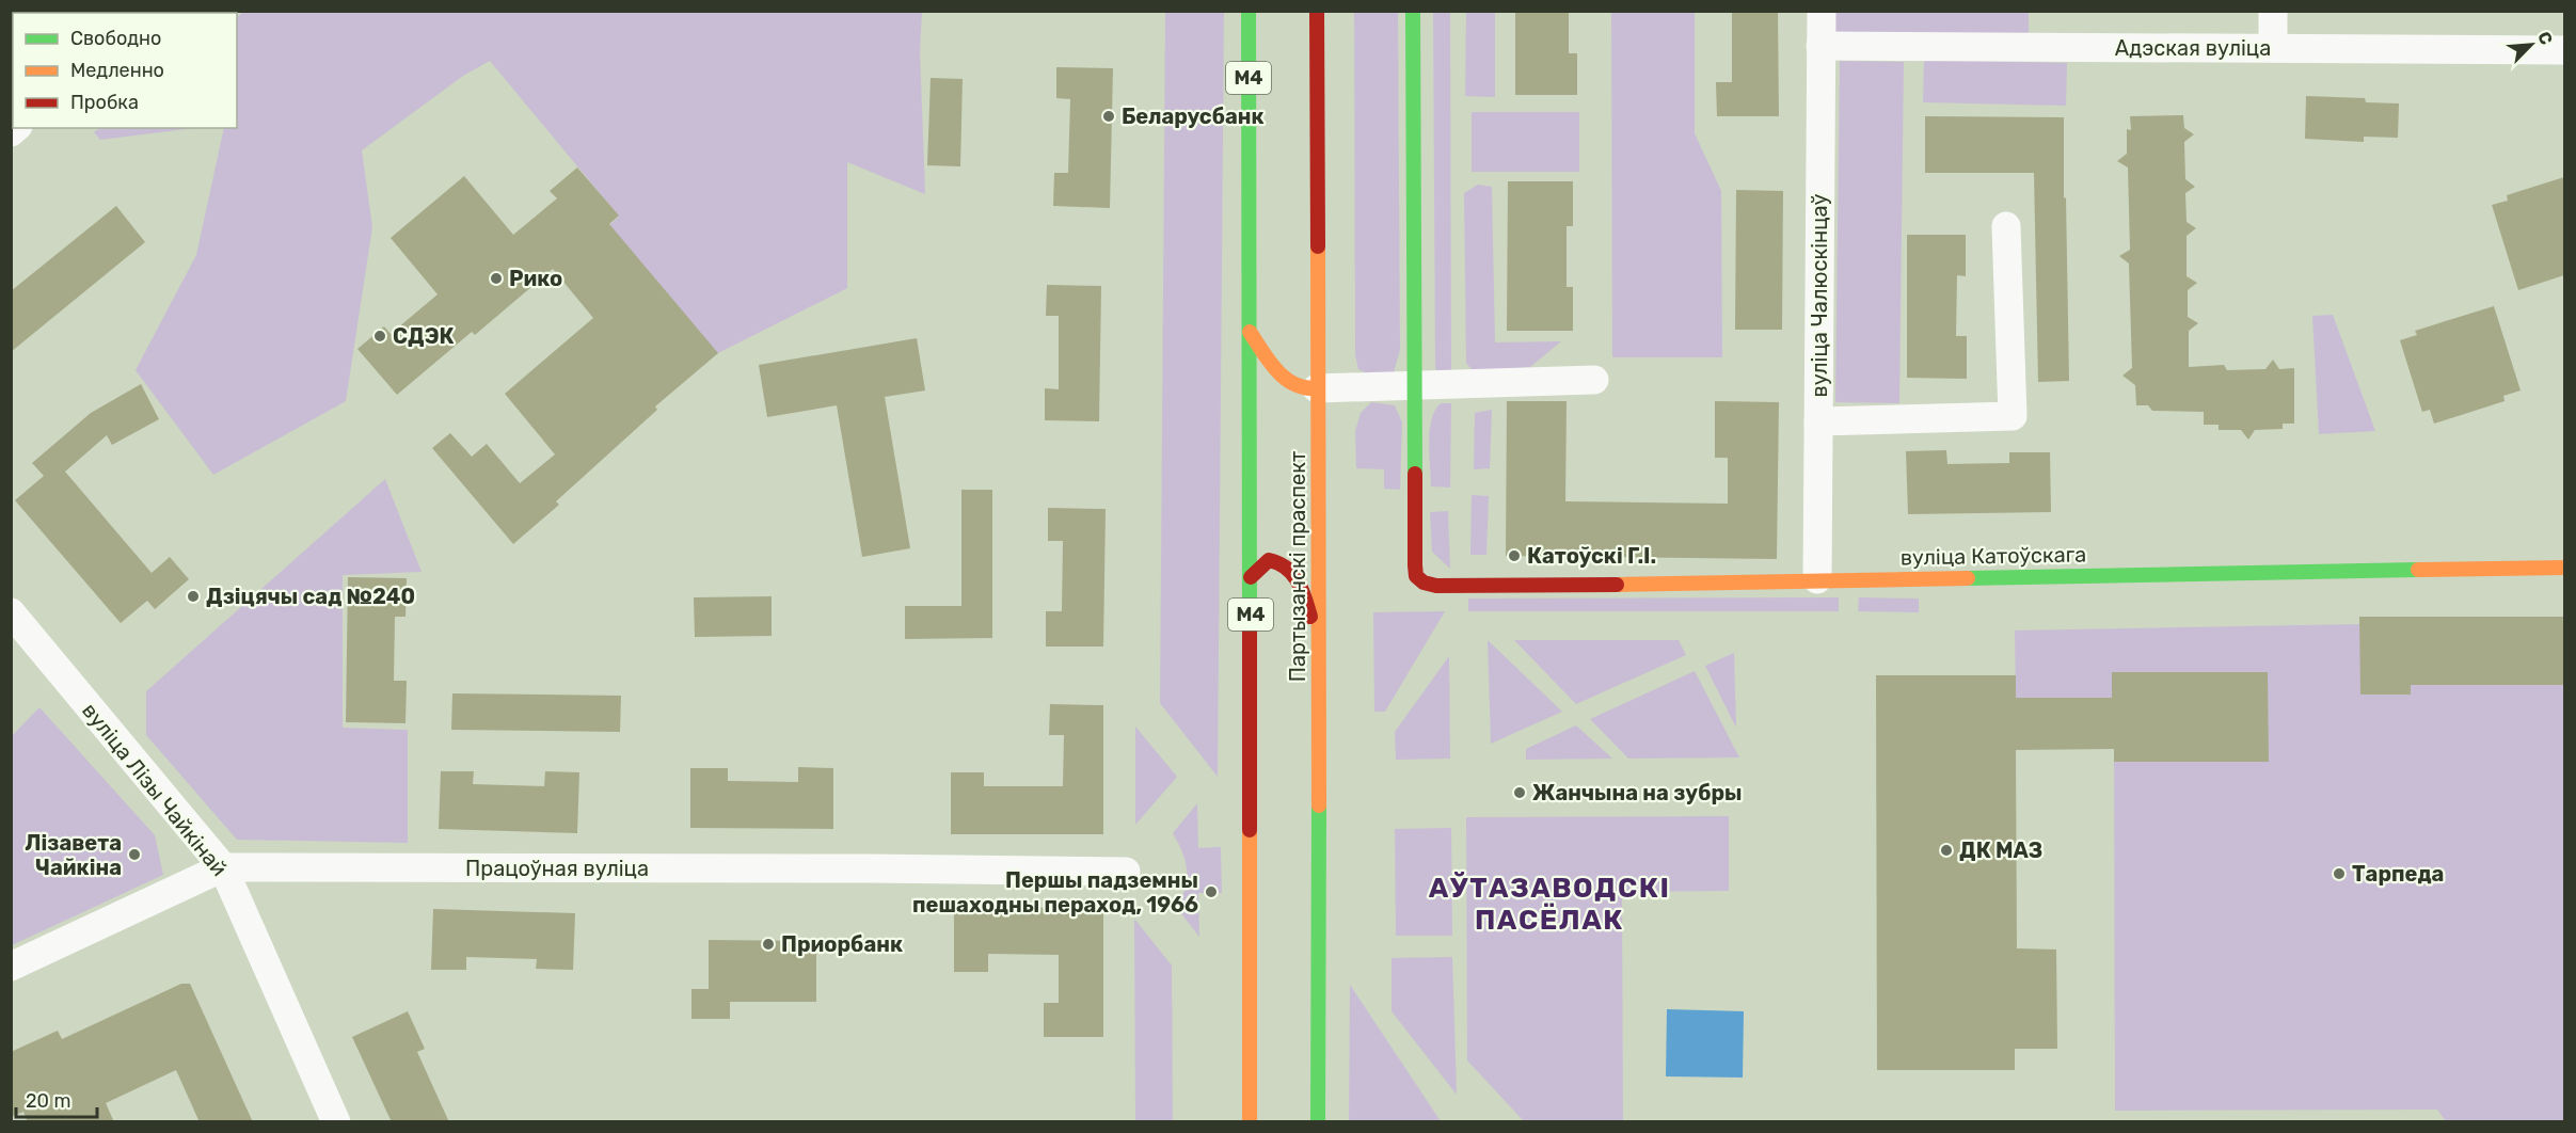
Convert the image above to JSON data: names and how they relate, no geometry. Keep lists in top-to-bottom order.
{
  "streets": {
    "main road": ["М4", "вуліца Катоўскага", "Партызанскі праспект"],
    "street": [
      "Адэская вуліца",
      "вуліца Чалюскінцаў",
      "вуліца Лізы Чайкінай",
      "Працоўная вуліца"
    ]
  },
  "crossings": [
    ["Адэская вуліца", "вуліца Чалюскінцаў"],
    ["вуліца Чалюскінцаў", "вуліца Катоўскага"],
    ["вуліца Лізы Чайкінай", "Працоўная вуліца"]
  ],
  "districts": ["АЎТАЗАВОДСКІ ПАСЁЛАК"],
  "places": [
    "Беларусбанк",
    "Рико",
    "СДЭК",
    "Катоўскі Г.І.",
    "Дзіцячы сад №240",
    "Жанчына на зубры",
    "ДК МАЗ",
    "Лізавета Чайкіна",
    "Тарпеда",
    "Першы падземны пешаходны пераход, 1966",
    "Приорбанк"
  ],
  "legend": ["Свободно", "Медленно", "Пробка"],
  "scale_bar": "20 m",
  "north": "top right"
}
